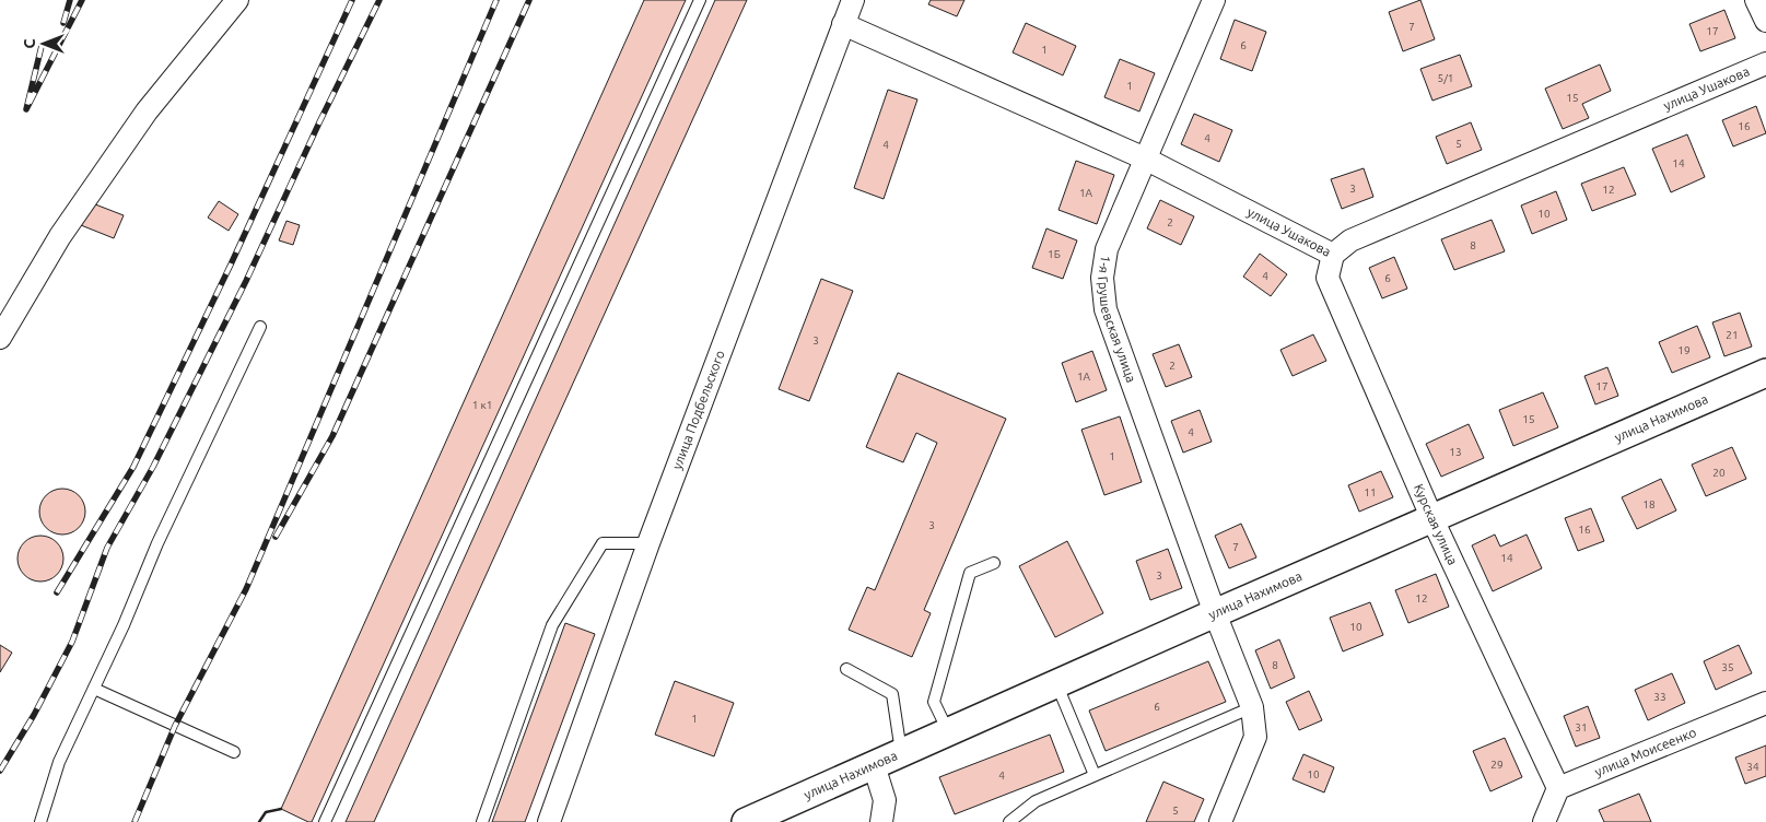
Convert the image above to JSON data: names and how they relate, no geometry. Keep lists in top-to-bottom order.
{
  "streets": {
    "street": [
      "улица Ушакова",
      "1-я Грушевская улица",
      "улица Подбельского",
      "улица Нахимова",
      "Курская улица",
      "улица Моисеенко"
    ]
  },
  "crossings": [
    ["улица Ушакова", "1-я Грушевская улица"],
    ["улица Ушакова", "улица Подбельского"],
    ["улица Ушакова", "Курская улица"],
    ["1-я Грушевская улица", "улица Нахимова"],
    ["улица Нахимова", "Курская улица"],
    ["Курская улица", "улица Моисеенко"]
  ],
  "house_numbers": [
    "7",
    "17",
    "6",
    "1",
    "5/1",
    "1",
    "15",
    "16",
    "4",
    "5",
    "4",
    "14",
    "3",
    "12",
    "1А",
    "10",
    "2",
    "8",
    "1Б",
    "4",
    "6",
    "21",
    "3",
    "19",
    "2",
    "1А",
    "17",
    "1 к1",
    "15",
    "4",
    "13",
    "1",
    "20",
    "11",
    "18",
    "3",
    "16",
    "7",
    "14",
    "3",
    "12",
    "10",
    "8",
    "35",
    "33",
    "6",
    "1",
    "31",
    "29",
    "34",
    "10",
    "4",
    "5"
  ],
  "north": "left"
}
